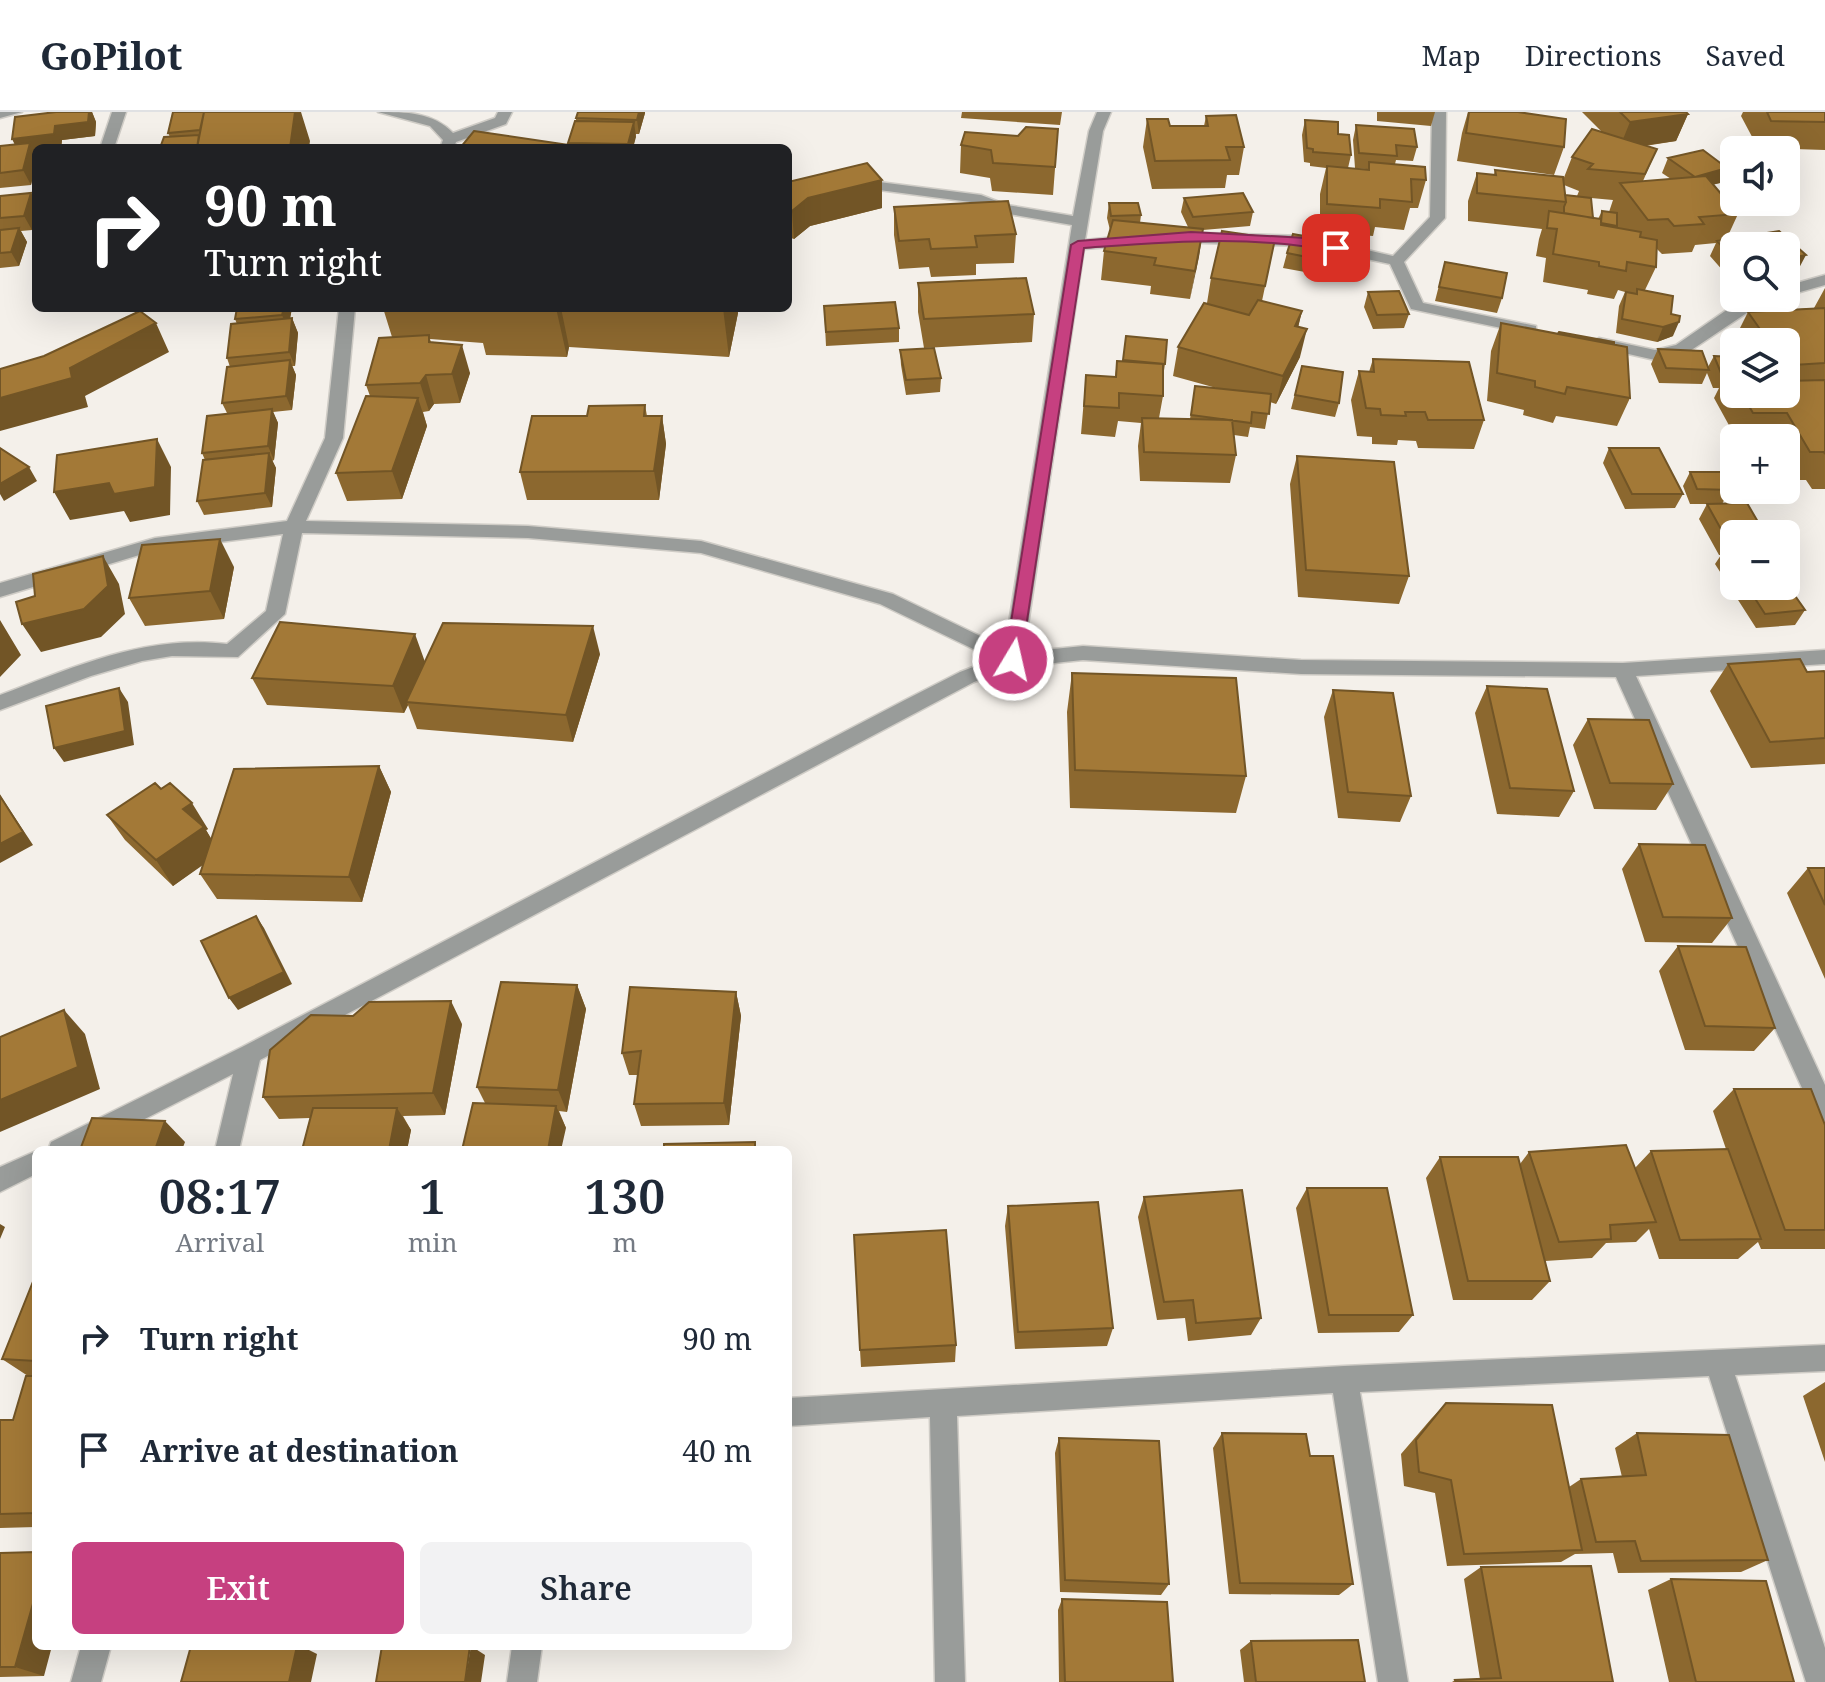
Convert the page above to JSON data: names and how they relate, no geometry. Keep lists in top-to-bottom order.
{
  "page": {
    "header": "GoPilot",
    "nav": ["Map", "Directions", "Saved"],
    "map_buttons": ["+", "−"],
    "turn": ["90 m", "Turn right"],
    "eta": [
      "08:17",
      "Arrival",
      "1",
      "min",
      "130",
      "m"
    ],
    "list": [
      {
        "name": "Turn right",
        "value": "90 m"
      },
      {
        "name": "Arrive at destination",
        "value": "40 m"
      }
    ],
    "buttons": ["Exit", "Share"]
  }
}
